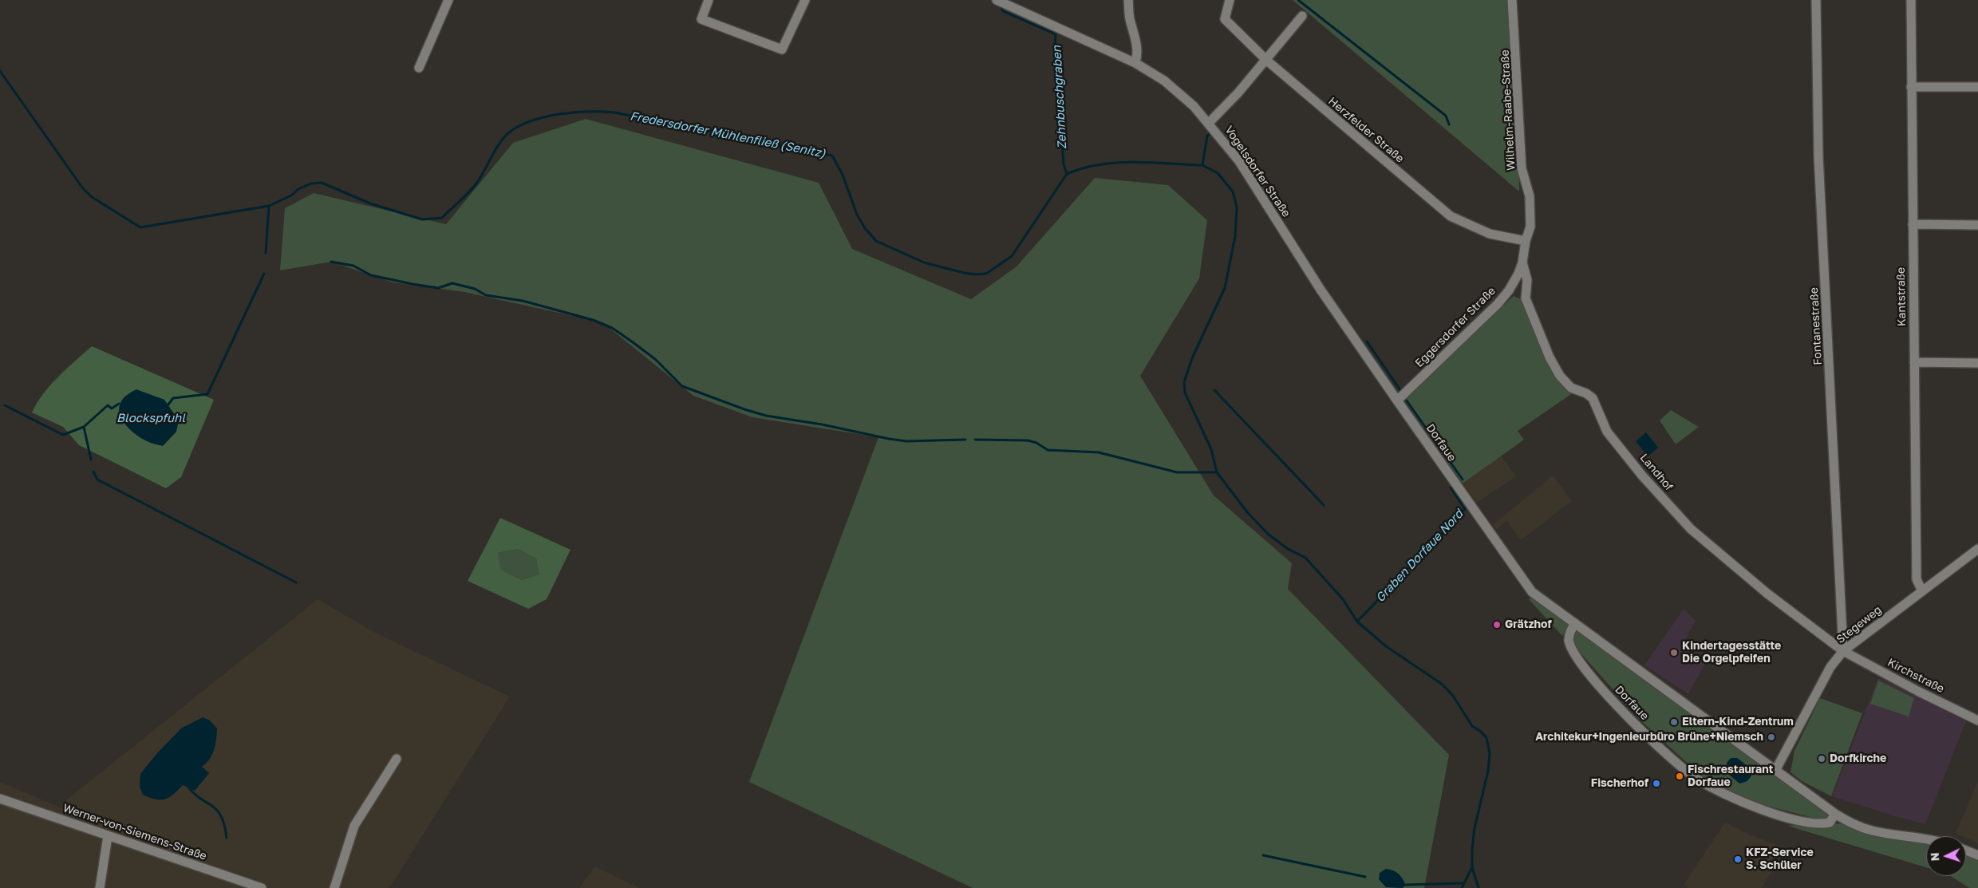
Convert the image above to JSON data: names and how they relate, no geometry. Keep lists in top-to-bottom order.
{
  "streets": {
    "street": [
      "Wilhelm-Raabe-Straße",
      "Herzfelder Straße",
      "Vogelsdorfer Straße",
      "Kantstraße",
      "Fontanestraße",
      "Eggersdorfer Straße",
      "Dorfaue",
      "Landhof",
      "Stegeweg",
      "Kirchstraße",
      "Werner-von-Siemens-Straße"
    ]
  },
  "crossings": [
    ["Wilhelm-Raabe-Straße", "Herzfelder Straße"],
    ["Wilhelm-Raabe-Straße", "Eggersdorfer Straße"],
    ["Herzfelder Straße", "Eggersdorfer Straße"],
    ["Vogelsdorfer Straße", "Eggersdorfer Straße"],
    ["Vogelsdorfer Straße", "Dorfaue"],
    ["Kantstraße", "Stegeweg"],
    ["Fontanestraße", "Landhof"],
    ["Fontanestraße", "Stegeweg"],
    ["Fontanestraße", "Kirchstraße"],
    ["Eggersdorfer Straße", "Dorfaue"],
    ["Eggersdorfer Straße", "Landhof"],
    ["Dorfaue", "Stegeweg"],
    ["Landhof", "Stegeweg"],
    ["Landhof", "Kirchstraße"],
    ["Stegeweg", "Kirchstraße"]
  ],
  "water": [
    "Zehnbuschgraben",
    "Fredersdorfer Mühlenfließ (Senitz)",
    "Blockspfuhl",
    "Graben Dorfaue Nord"
  ],
  "places": [
    "Grätzhof",
    "Kindertagesstätte Die Orgelpfeifen",
    "Eltern-Kind-Zentrum",
    "Architekur+Ingenieurbüro Brüne+Niemsch",
    "Dorfkirche",
    "Fischrestaurant Dorfaue",
    "Fischerhof",
    "KFZ-Service S. Schüler"
  ],
  "north": "left"
}
